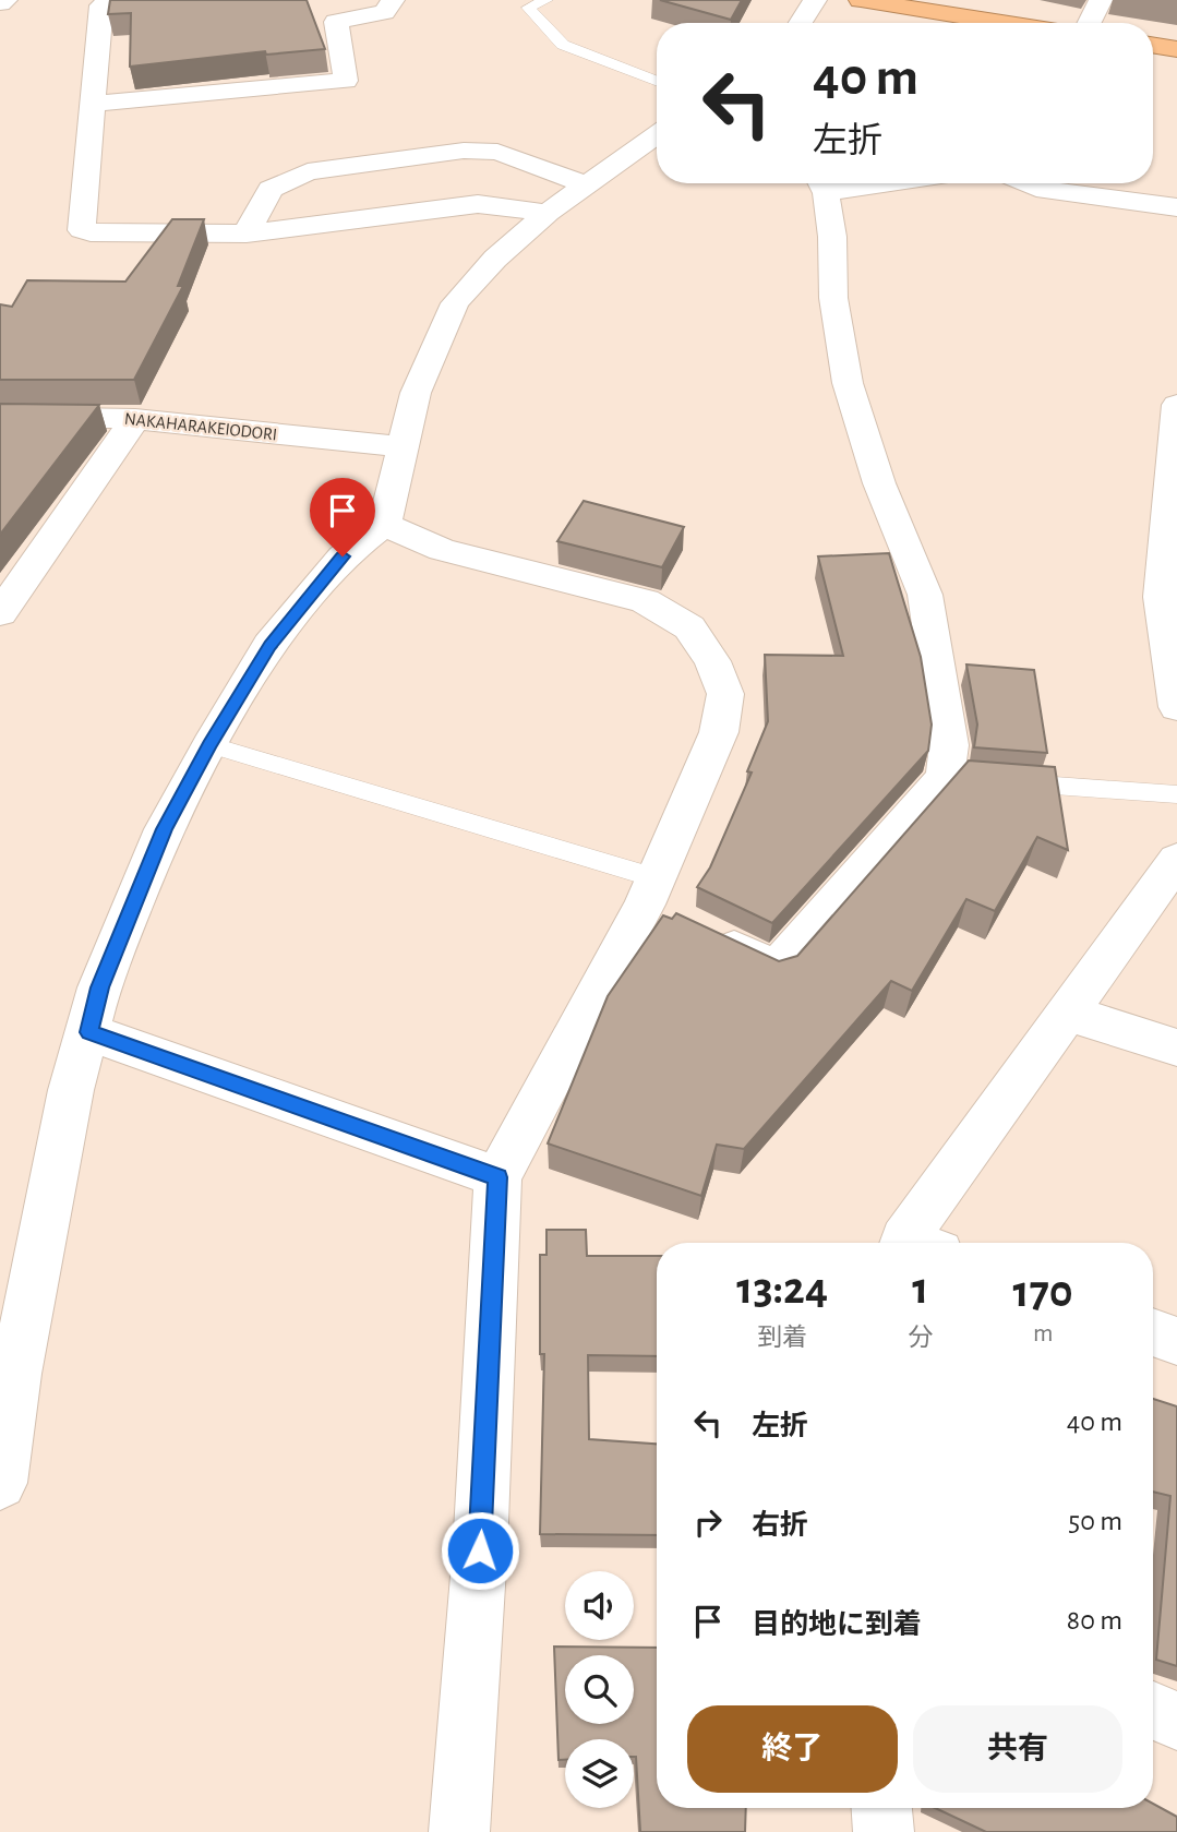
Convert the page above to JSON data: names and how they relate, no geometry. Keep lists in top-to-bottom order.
{
  "streets": {
    "street": ["NAKAHARAKEIODORI"]
  },
  "page": {
    "turn": ["40 m", "左折"],
    "eta": [
      "13:24",
      "到着",
      "1",
      "分",
      "170",
      "m"
    ],
    "list": [
      {
        "name": "左折",
        "value": "40 m"
      },
      {
        "name": "右折",
        "value": "50 m"
      },
      {
        "name": "目的地に到着",
        "value": "80 m"
      }
    ],
    "buttons": ["終了", "共有"]
  }
}
